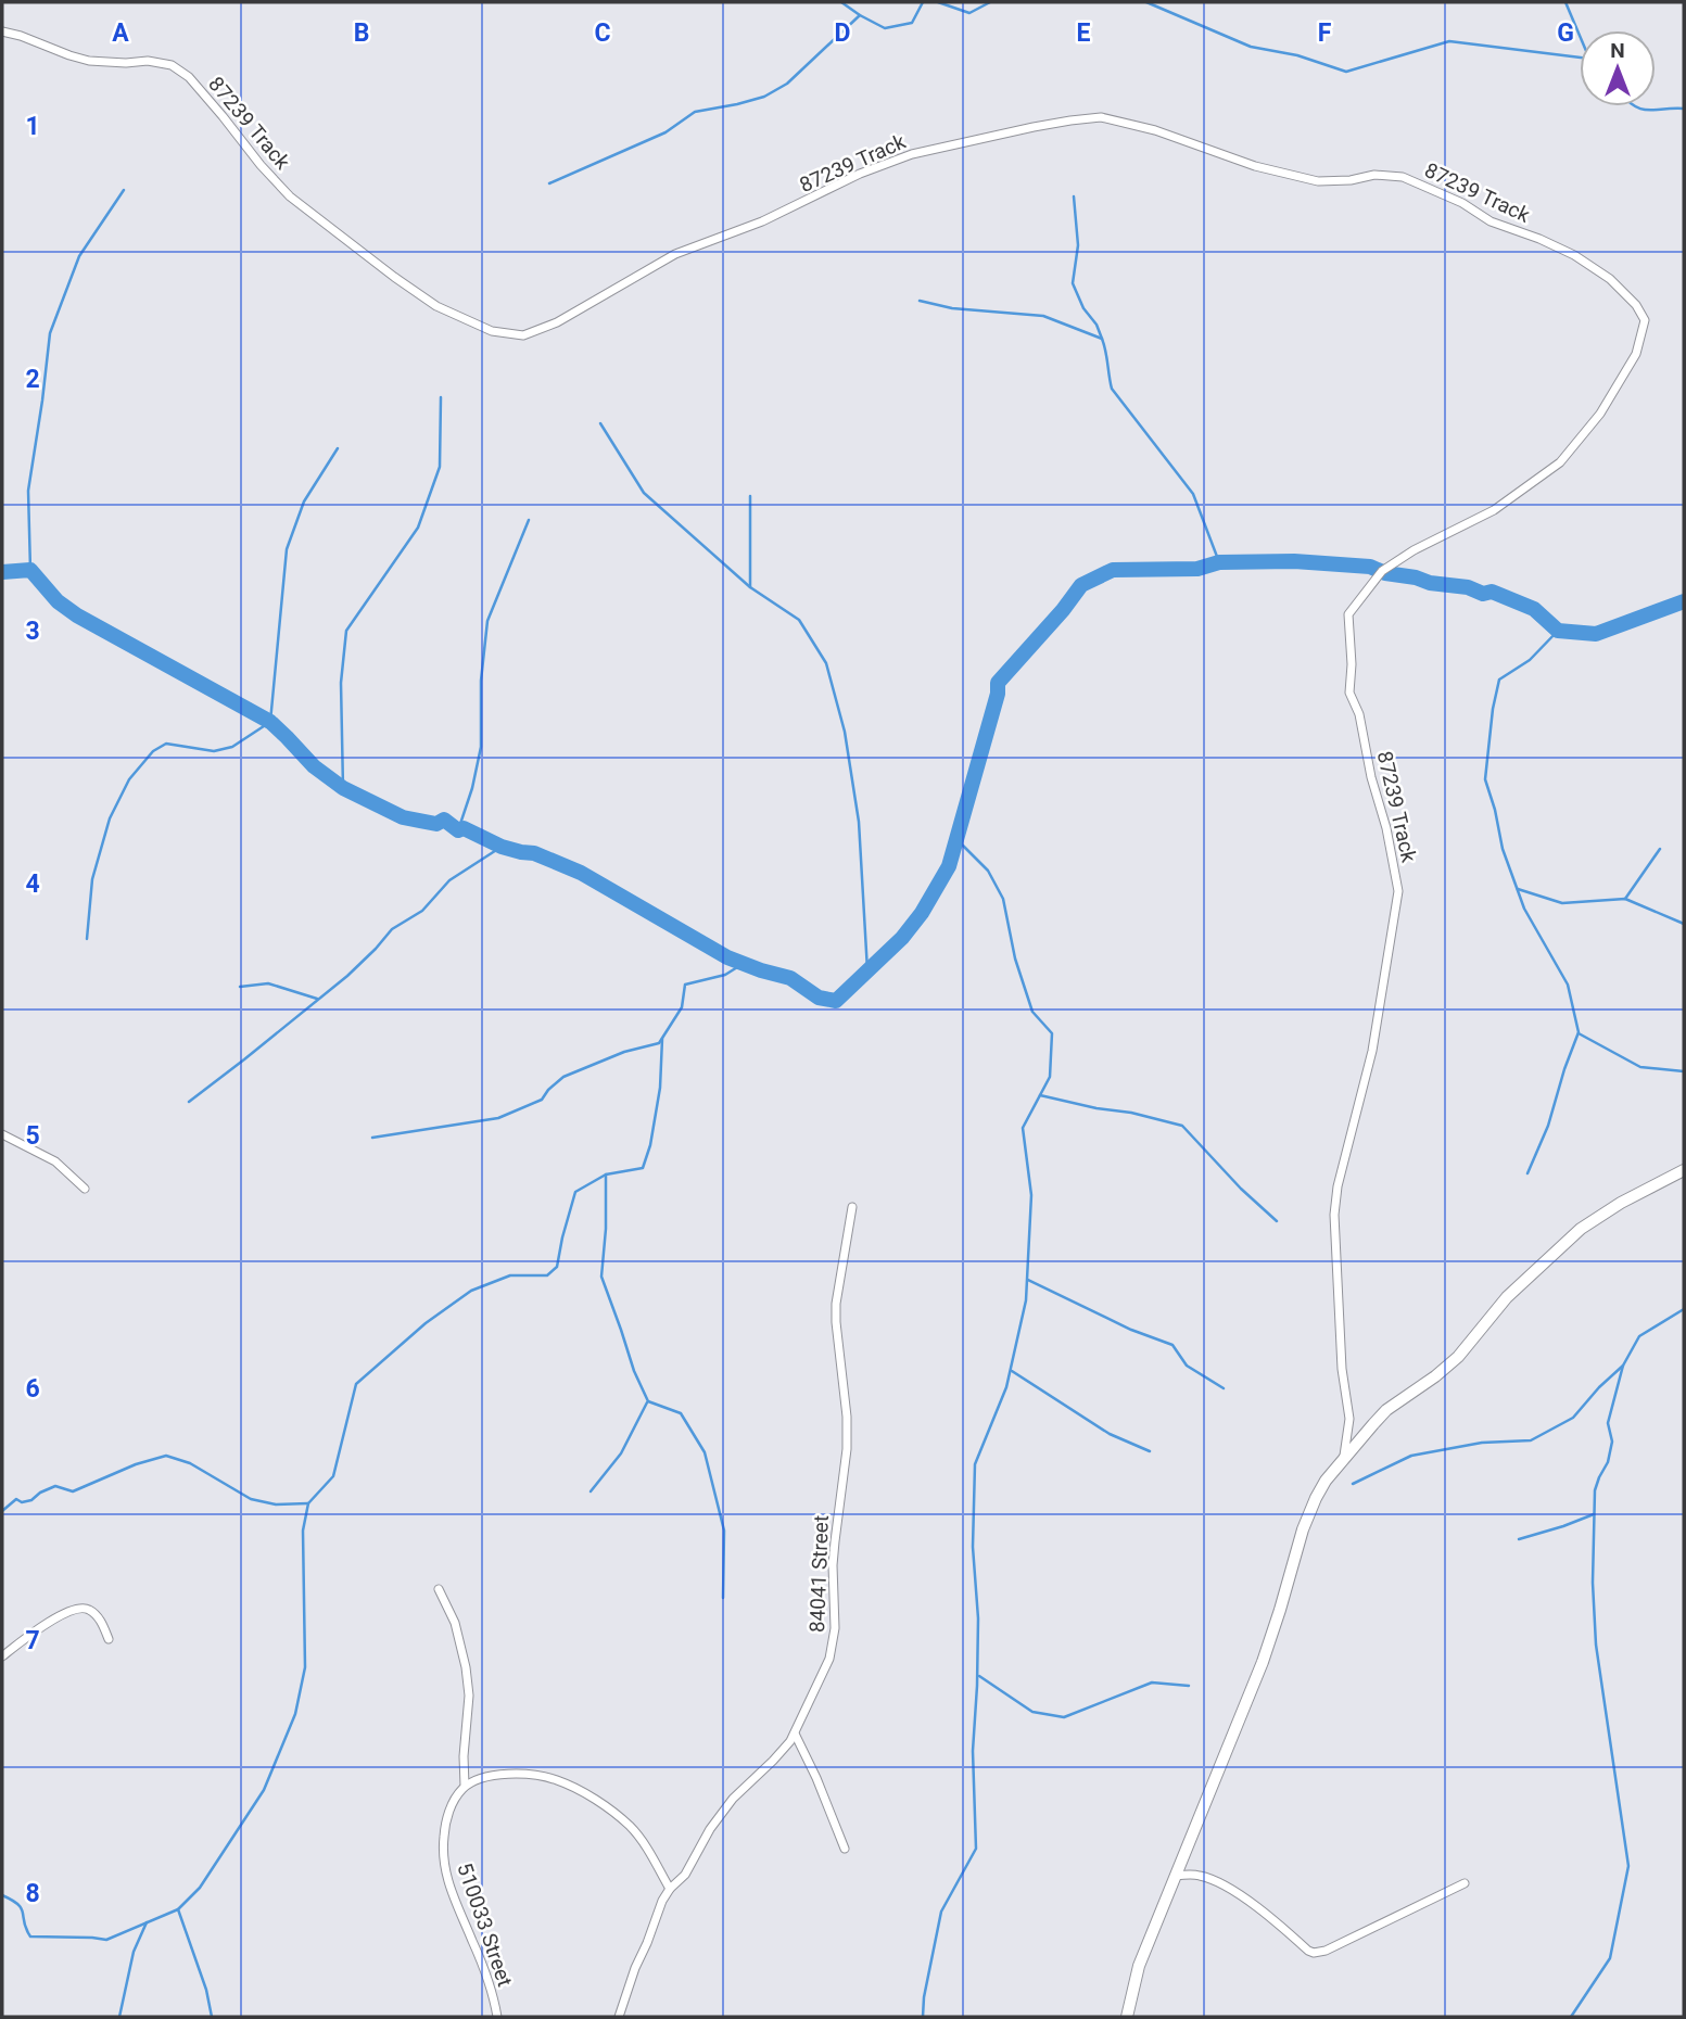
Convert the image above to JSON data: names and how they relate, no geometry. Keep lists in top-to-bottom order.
{
  "streets": {
    "street": ["87239 Track", "84041 Street", "510033 Street"]
  },
  "north": "top",
  "grid": {
    "columns": [
      "A",
      "B",
      "C",
      "D",
      "E",
      "F",
      "G"
    ],
    "rows": [
      "1",
      "2",
      "3",
      "4",
      "5",
      "6",
      "7",
      "8"
    ]
  }
}
